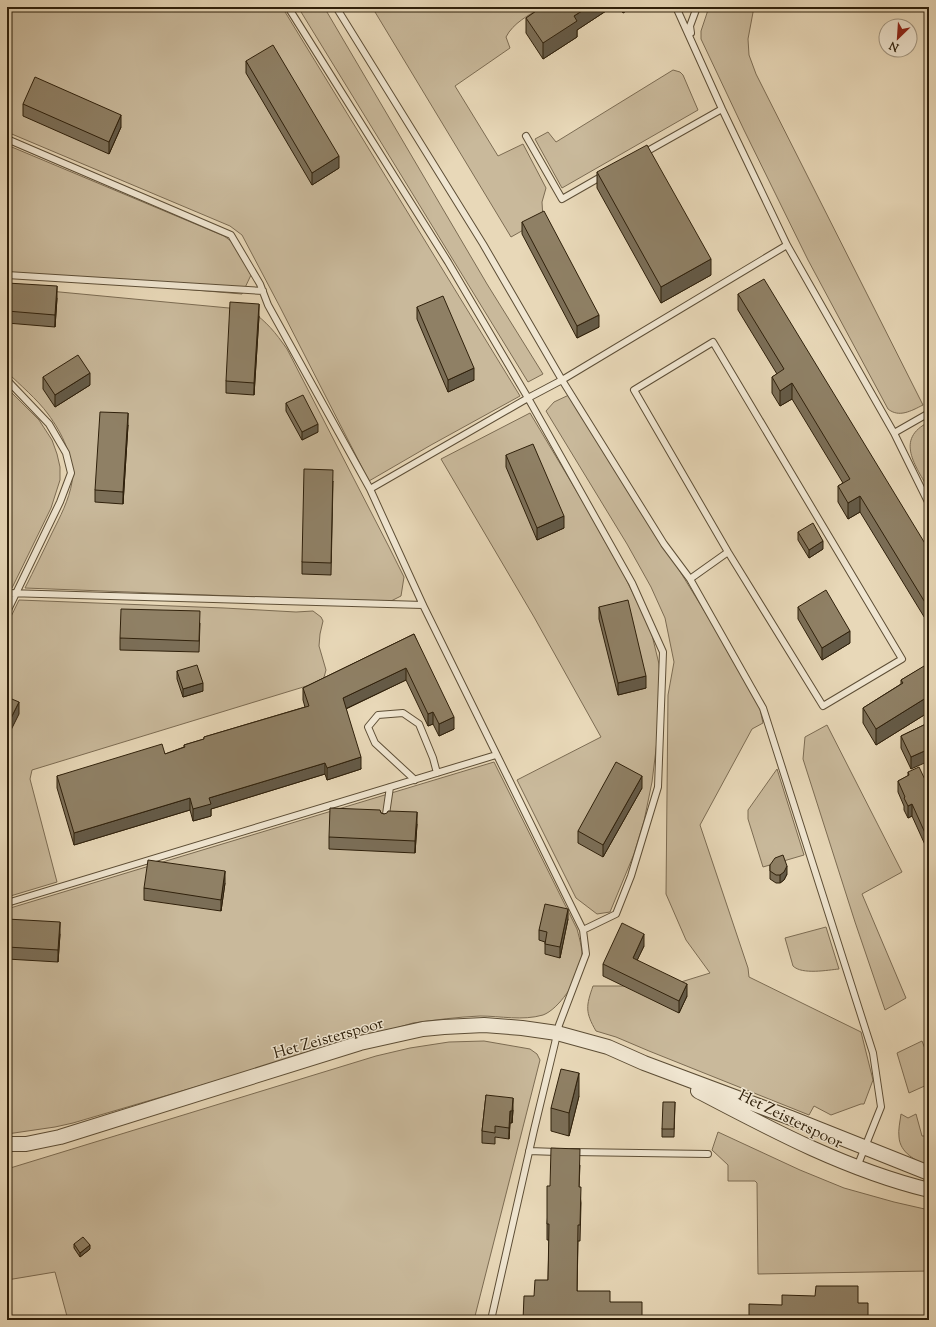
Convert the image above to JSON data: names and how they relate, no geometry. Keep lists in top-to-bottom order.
{
  "streets": {
    "street": ["Het Zeisterspoor"]
  },
  "north": "bottom left"
}
